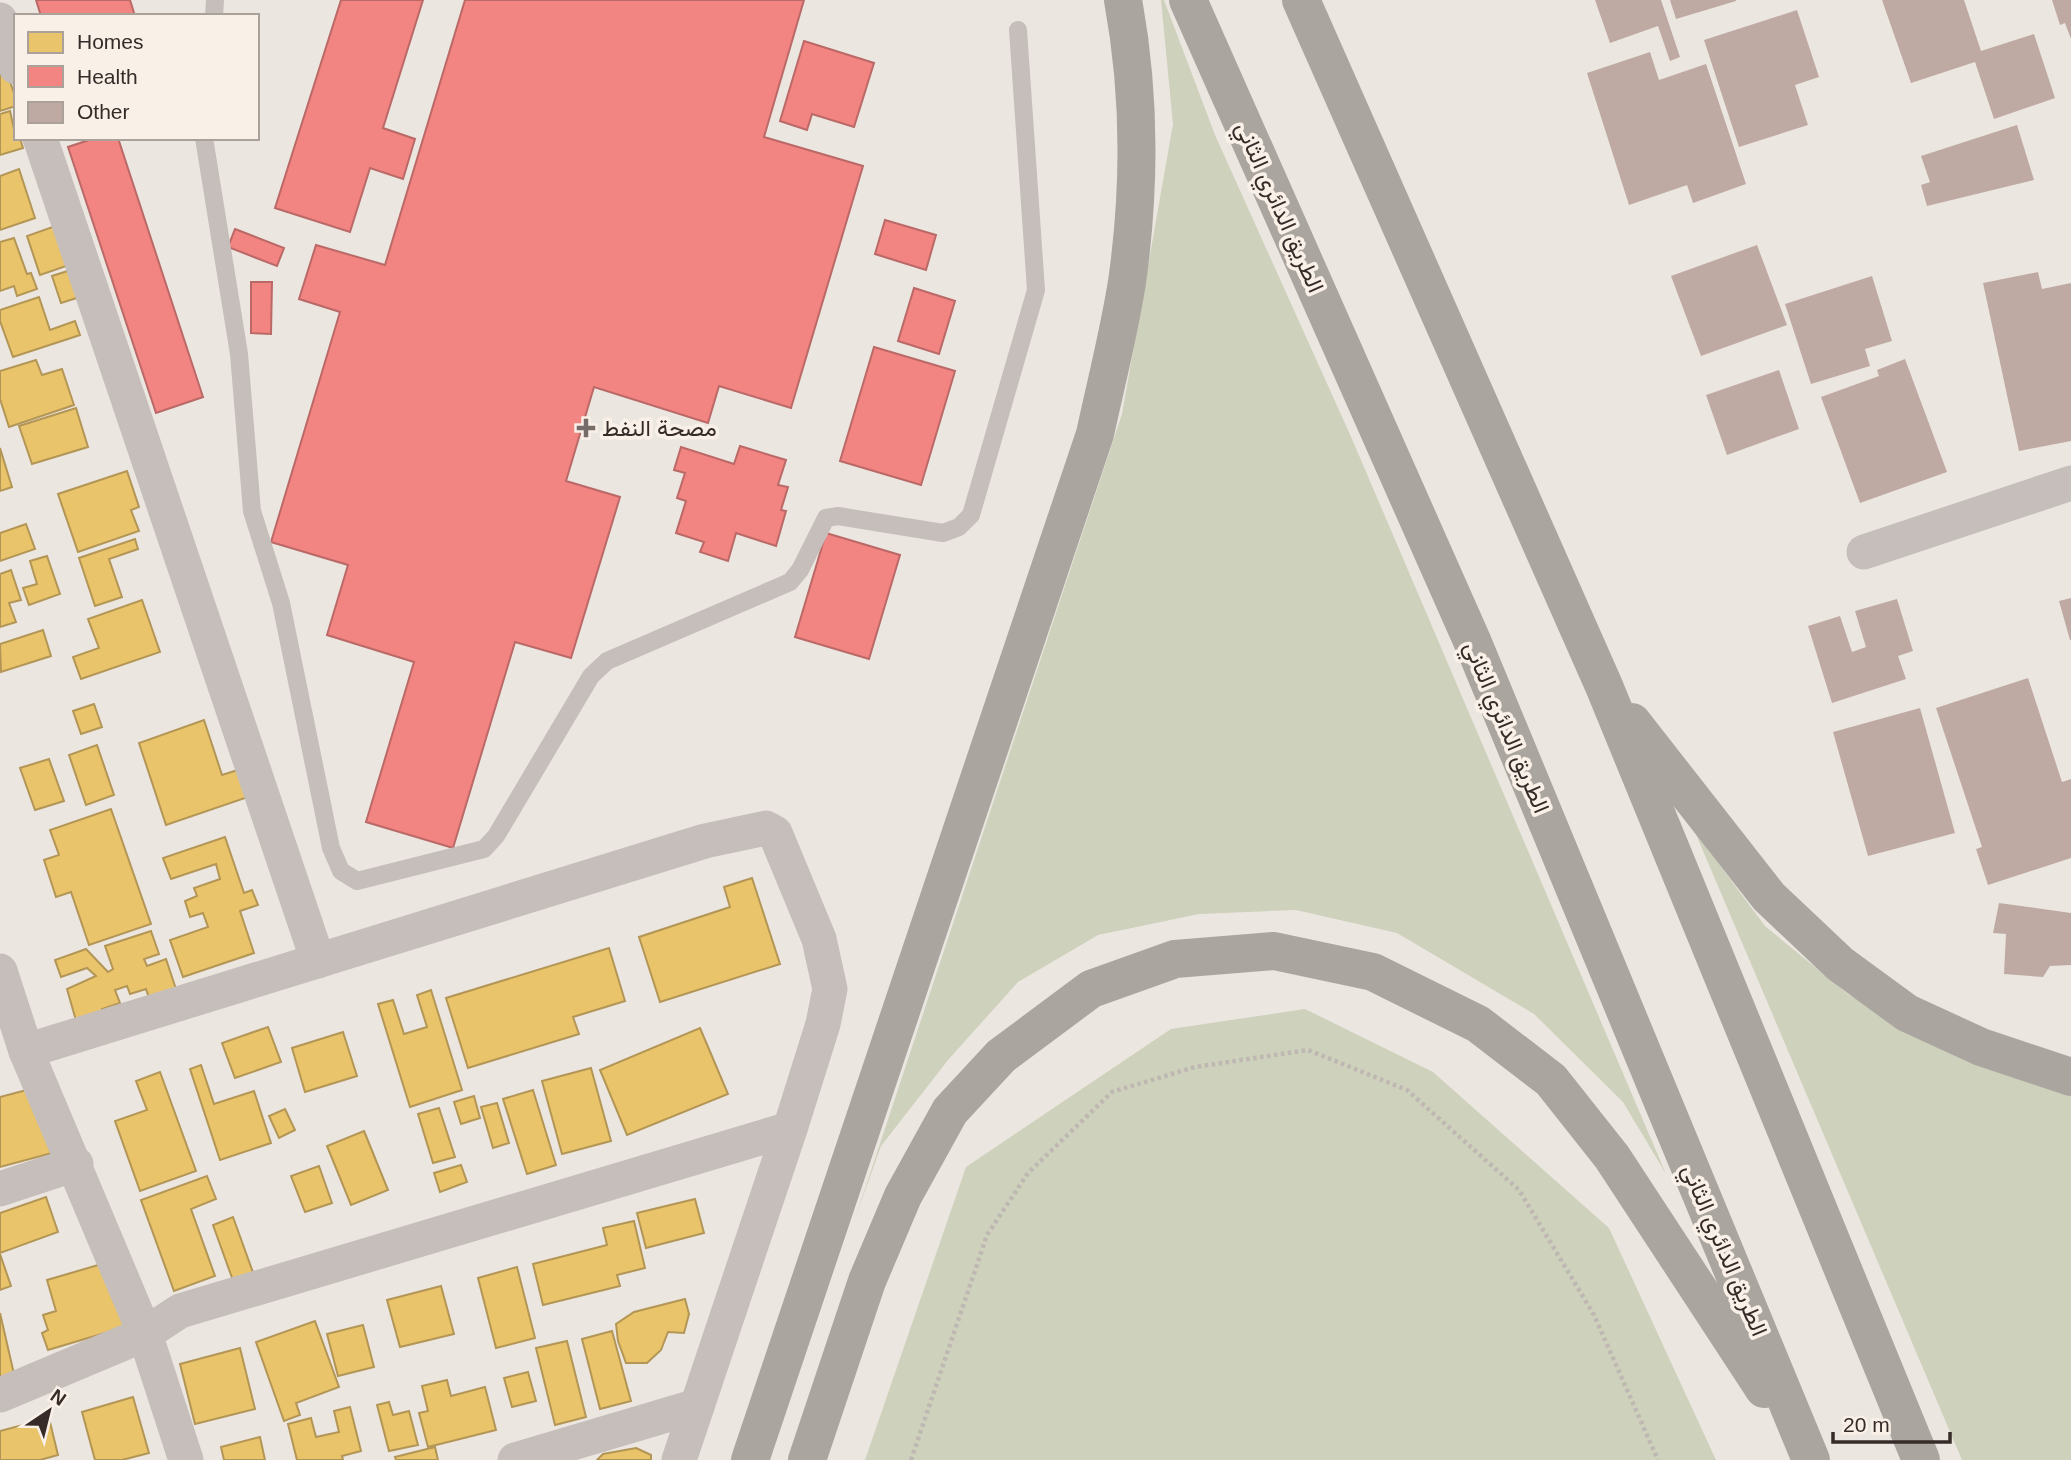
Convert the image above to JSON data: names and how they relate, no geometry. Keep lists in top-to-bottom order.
{
  "streets": {
    "highway": ["الطريق الدائري الثاني"]
  },
  "places": {
    "health": ["مصحة النفط"]
  },
  "legend": ["Homes", "Health", "Other"],
  "scale_bar": "20 m",
  "north": "top right"
}
